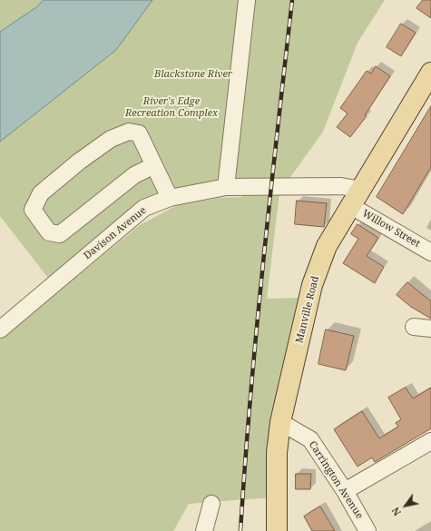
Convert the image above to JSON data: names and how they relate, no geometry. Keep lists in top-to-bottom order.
{
  "streets": {
    "main road": ["Manville Road"],
    "street": ["Willow Street", "Davison Avenue", "Carrington Avenue"]
  },
  "crossings": [
    ["Willow Street", "Manville Road"],
    ["Davison Avenue", "Manville Road"],
    ["Manville Road", "Carrington Avenue"]
  ],
  "parks": ["Blackstone River", "River's Edge Recreation Complex"],
  "north": "bottom left"
}
